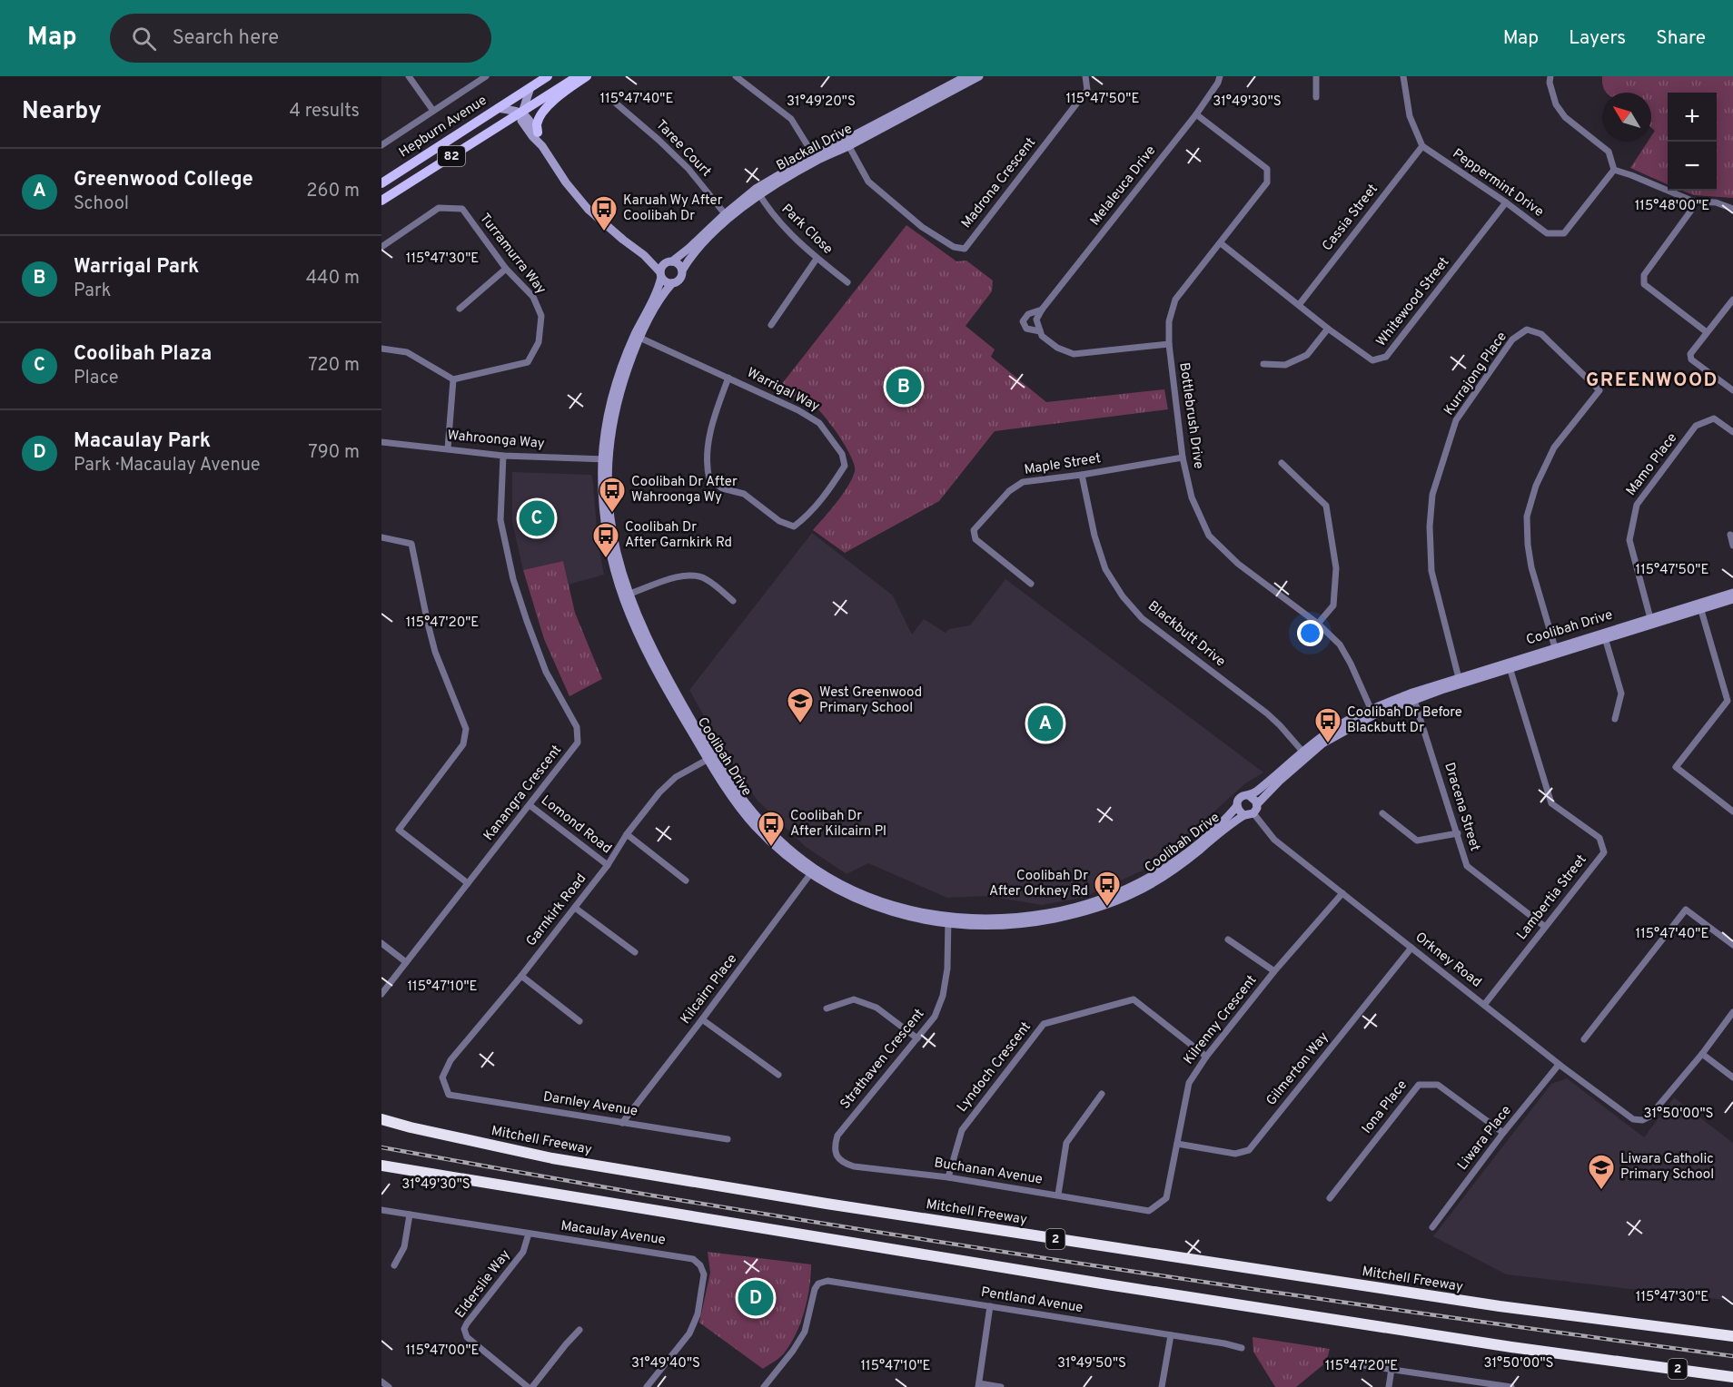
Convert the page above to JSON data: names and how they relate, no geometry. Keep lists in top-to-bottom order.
{
  "streets": {
    "highway": ["Mitchell Freeway", "2"],
    "main road": [
      "Hepburn Avenue",
      "Blackall Drive",
      "82",
      "Coolibah Drive"
    ],
    "street": [
      "Taree Court",
      "Madrona Crescent",
      "Peppermint Drive",
      "Melaleuca Drive",
      "Cassia Street",
      "Park Close",
      "Turramurra Way",
      "Whitewood Street",
      "Kurrajong Place",
      "Warrigal Way",
      "Bottlebrush Drive",
      "Wahroonga Way",
      "Maple Street",
      "Mamo Place",
      "Blackbutt Drive",
      "Kanangra Crescent",
      "Dracena Street",
      "Lomond Road",
      "Lambertia Street",
      "Garnkirk Road",
      "Orkney Road",
      "Kilcairn Place",
      "Kilrenny Crescent",
      "Strathaven Crescent",
      "Lyndoch Crescent",
      "Gilmerton Way",
      "Darnley Avenue",
      "Iona Place",
      "Liwara Place",
      "Buchanan Avenue",
      "Macaulay Avenue",
      "Elderslie Way",
      "Pentland Avenue"
    ]
  },
  "crossings": [
    ["Blackall Drive", "Taree Court"],
    ["Blackall Drive", "Madrona Crescent"],
    ["Blackall Drive", "Park Close"],
    ["Blackall Drive", "Coolibah Drive"],
    ["Peppermint Drive", "Cassia Street"],
    ["Peppermint Drive", "Whitewood Street"],
    ["Melaleuca Drive", "Bottlebrush Drive"],
    ["Cassia Street", "Whitewood Street"],
    ["Whitewood Street", "Bottlebrush Drive"],
    ["Kurrajong Place", "Coolibah Drive"],
    ["Warrigal Way", "Coolibah Drive"],
    ["Bottlebrush Drive", "Maple Street"],
    ["Bottlebrush Drive", "Coolibah Drive"],
    ["Wahroonga Way", "Coolibah Drive"],
    ["Wahroonga Way", "Kanangra Crescent"],
    ["Maple Street", "Blackbutt Drive"],
    ["Mamo Place", "Coolibah Drive"],
    ["Coolibah Drive", "Blackbutt Drive"],
    ["Coolibah Drive", "Dracena Street"],
    ["Coolibah Drive", "Lambertia Street"],
    ["Coolibah Drive", "Garnkirk Road"],
    ["Coolibah Drive", "Orkney Road"],
    ["Coolibah Drive", "Kilcairn Place"],
    ["Coolibah Drive", "Strathaven Crescent"],
    ["Kanangra Crescent", "Lomond Road"],
    ["Dracena Street", "Lambertia Street"],
    ["Lomond Road", "Garnkirk Road"],
    ["Lambertia Street", "Orkney Road"],
    ["Garnkirk Road", "Darnley Avenue"],
    ["Orkney Road", "Kilrenny Crescent"],
    ["Orkney Road", "Gilmerton Way"],
    ["Orkney Road", "Liwara Place"],
    ["Kilcairn Place", "Darnley Avenue"],
    ["Kilrenny Crescent", "Lyndoch Crescent"],
    ["Kilrenny Crescent", "Gilmerton Way"],
    ["Kilrenny Crescent", "Buchanan Avenue"],
    ["Strathaven Crescent", "Buchanan Avenue"],
    ["Lyndoch Crescent", "Buchanan Avenue"],
    ["Iona Place", "Liwara Place"],
    ["Macaulay Avenue", "Elderslie Way"]
  ],
  "districts": ["GREENWOOD"],
  "places": {
    "bus stop": [
      "Karuah Wy After Coolibah Dr",
      "Coolibah Dr After Wahroonga Wy",
      "Coolibah Dr After Garnkirk Rd",
      "Coolibah Dr Before Blackbutt Dr",
      "Coolibah Dr After Kilcairn Pl",
      "Coolibah Dr After Orkney Rd"
    ],
    "school or university": ["West Greenwood Primary School", "Liwara Catholic Primary School"]
  },
  "north": "top left",
  "page": {
    "header": "Map",
    "search": "Search here",
    "nav": ["Map", "Layers", "Share"],
    "heading": ["Nearby", "4 results"],
    "map_buttons": ["+", "−"],
    "list": [
      {
        "mark": "A",
        "name": "Greenwood College",
        "note": "School",
        "value": "260 m"
      },
      {
        "mark": "B",
        "name": "Warrigal Park",
        "note": "Park",
        "value": "440 m"
      },
      {
        "mark": "C",
        "name": "Coolibah Plaza",
        "note": "Place",
        "value": "720 m"
      },
      {
        "mark": "D",
        "name": "Macaulay Park",
        "note": "Park · Macaulay Avenue",
        "value": "790 m"
      }
    ],
    "pins": [
      "B",
      "C",
      "A",
      "D"
    ]
  },
  "coordinates": [
    "115°47'40\"E",
    "115°47'50\"E",
    "31°49'20\"S",
    "31°49'30\"S",
    "115°48'00\"E",
    "115°47'30\"E",
    "115°47'20\"E",
    "115°47'10\"E",
    "31°50'00\"S",
    "115°47'00\"E",
    "31°49'40\"S",
    "31°49'50\"S"
  ]
}
